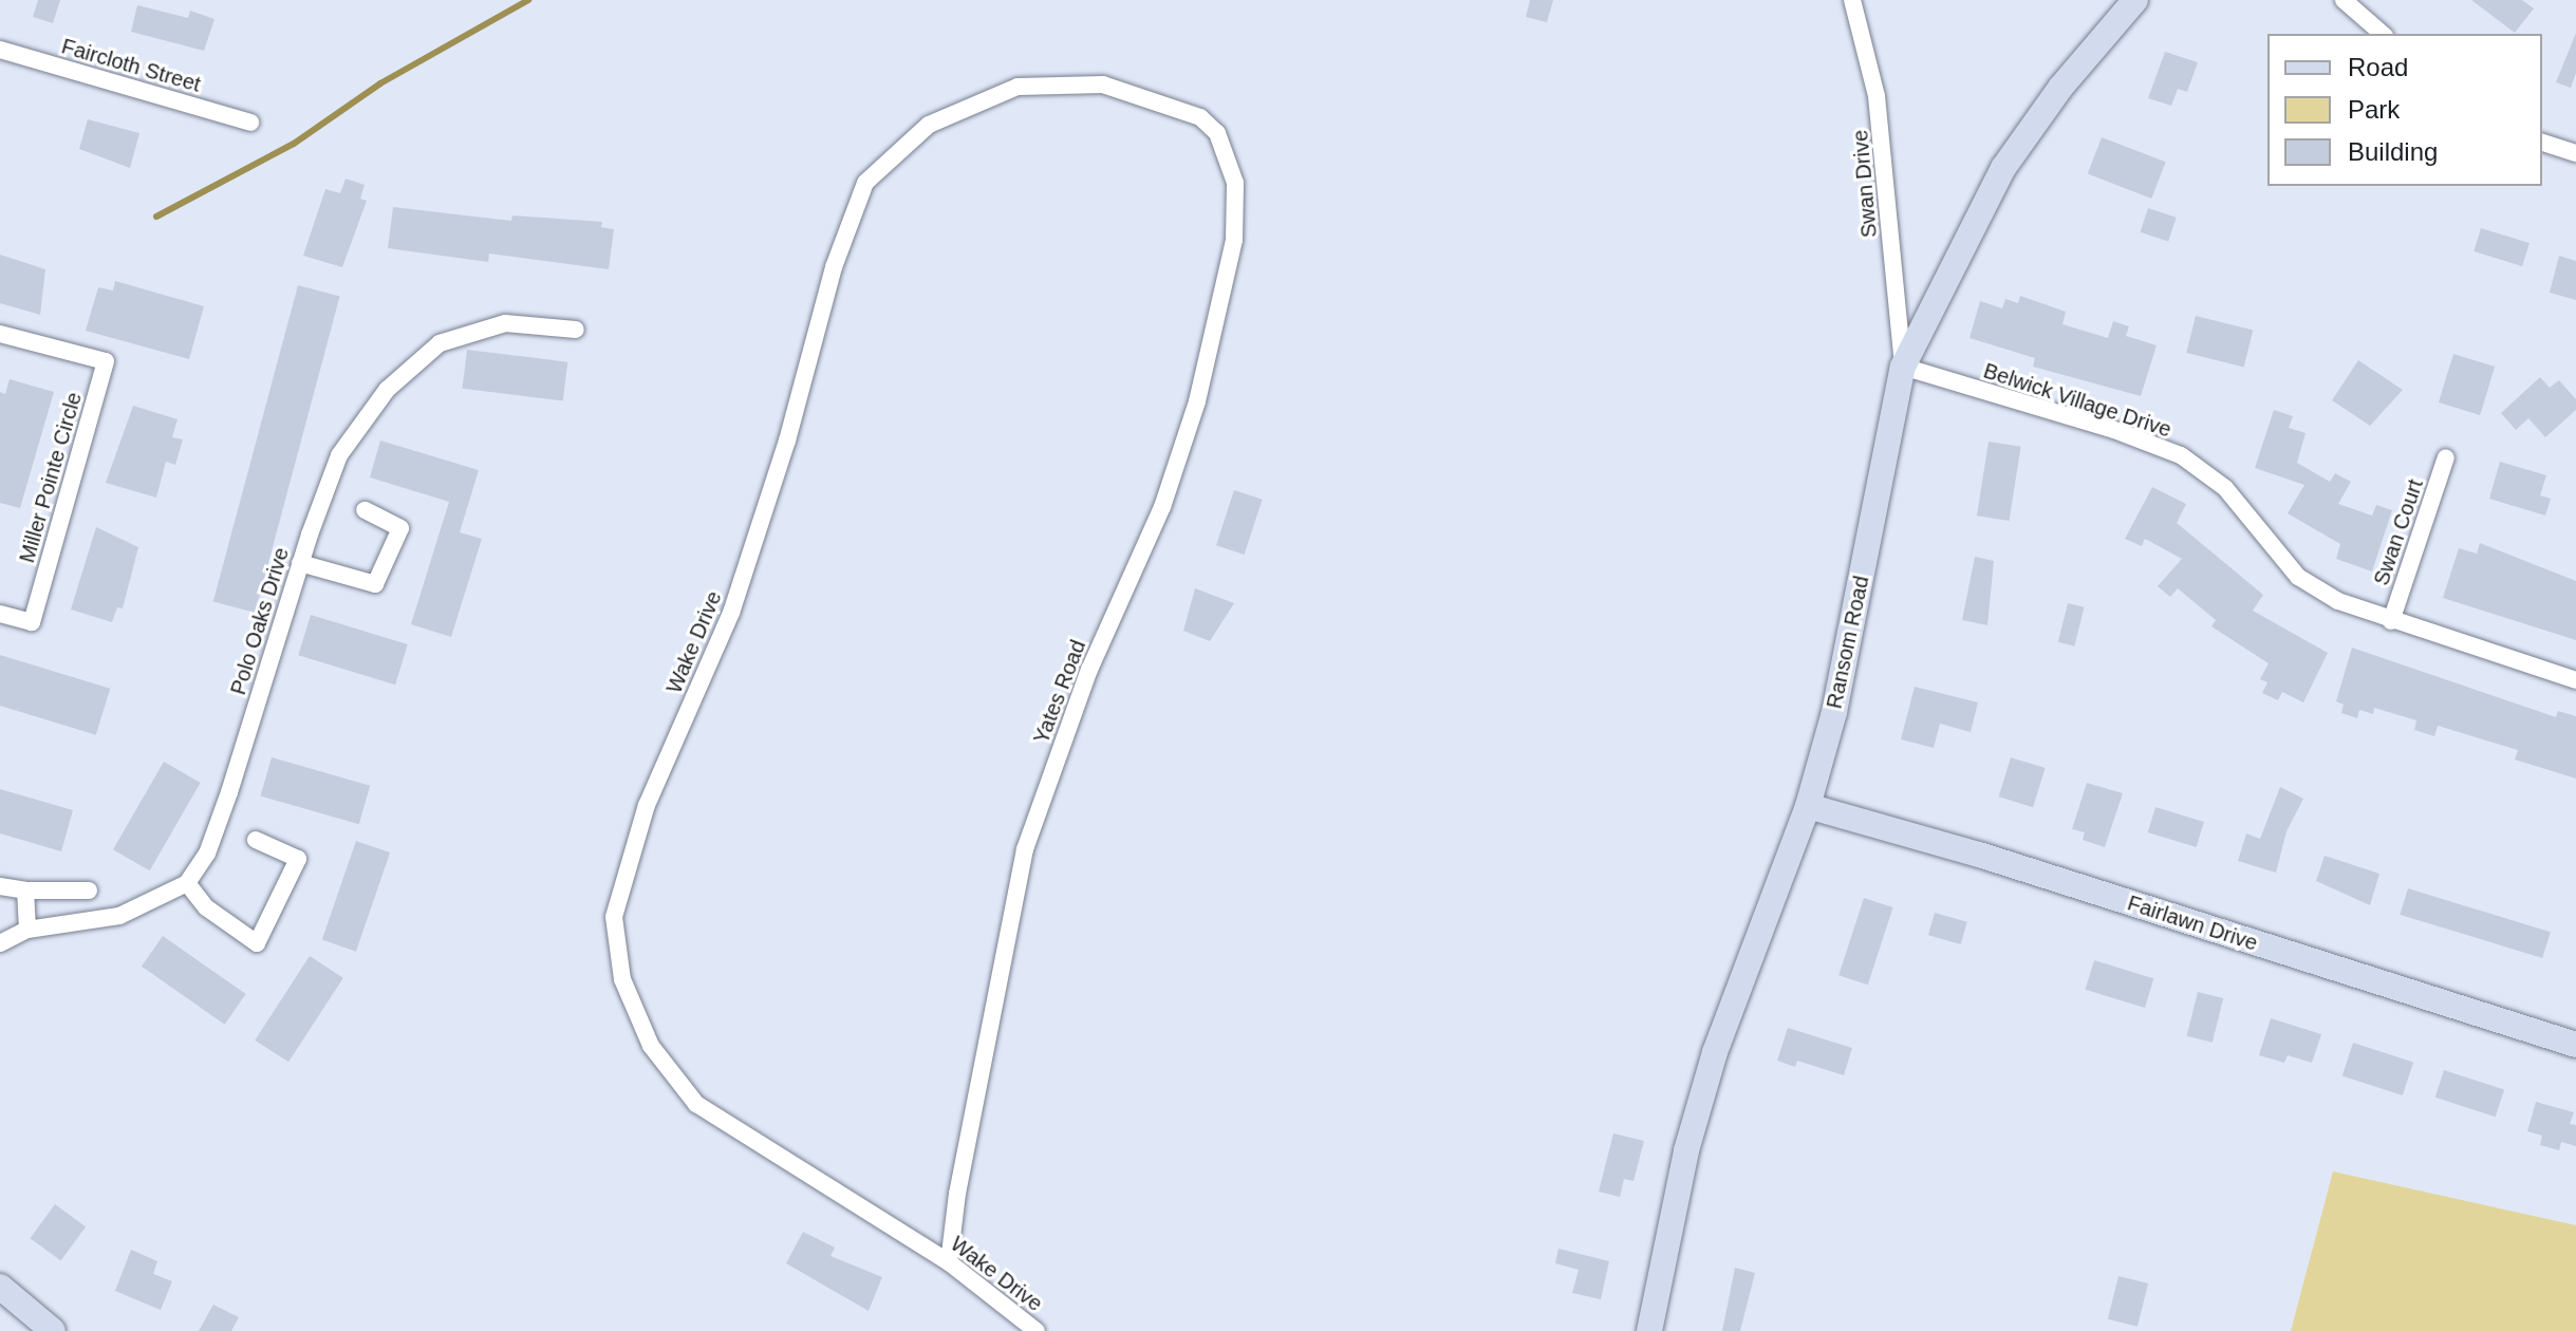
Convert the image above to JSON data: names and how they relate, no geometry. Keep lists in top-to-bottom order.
{
  "streets": {
    "street": [
      "Faircloth Street",
      "Swan Drive",
      "Belwick Village Drive",
      "Miller Pointe Circle",
      "Swan Court",
      "Polo Oaks Drive",
      "Wake Drive",
      "Ransom Road",
      "Yates Road",
      "Fairlawn Drive"
    ]
  },
  "crossings": [
    ["Swan Drive", "Belwick Village Drive"],
    ["Swan Drive", "Ransom Road"],
    ["Belwick Village Drive", "Swan Court"],
    ["Belwick Village Drive", "Ransom Road"],
    ["Wake Drive", "Yates Road"],
    ["Ransom Road", "Fairlawn Drive"]
  ],
  "legend": ["Road", "Park", "Building"]
}
